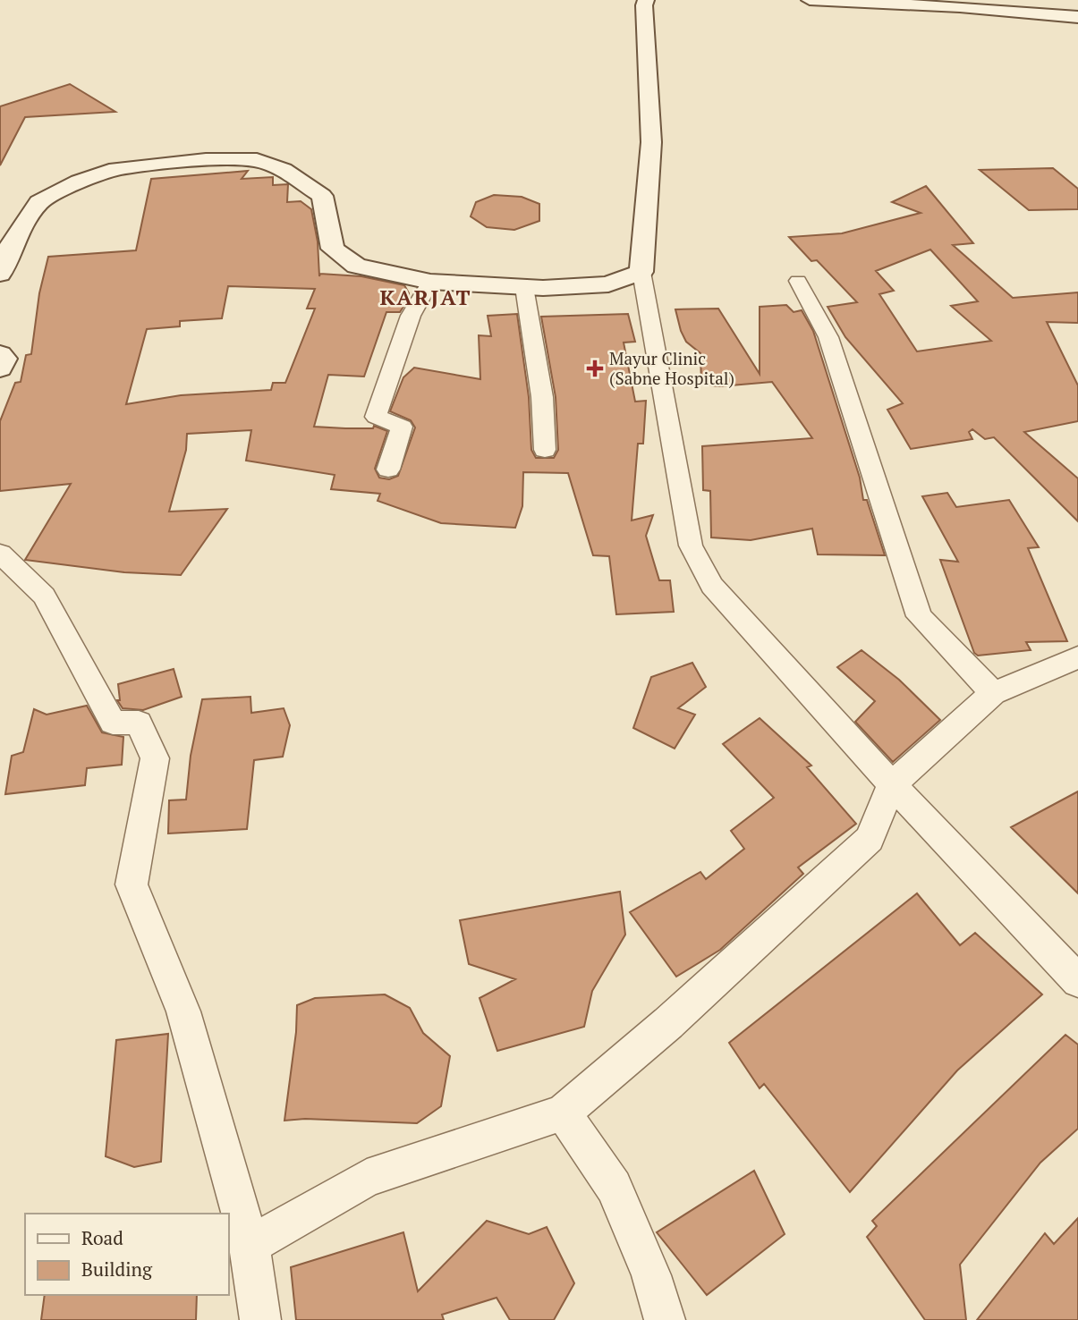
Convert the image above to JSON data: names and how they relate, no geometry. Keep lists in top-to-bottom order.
{
  "districts": ["KARJAT"],
  "places": {
    "health": ["Mayur Clinic (Sabne Hospital)"]
  },
  "legend": ["Road", "Building"]
}
